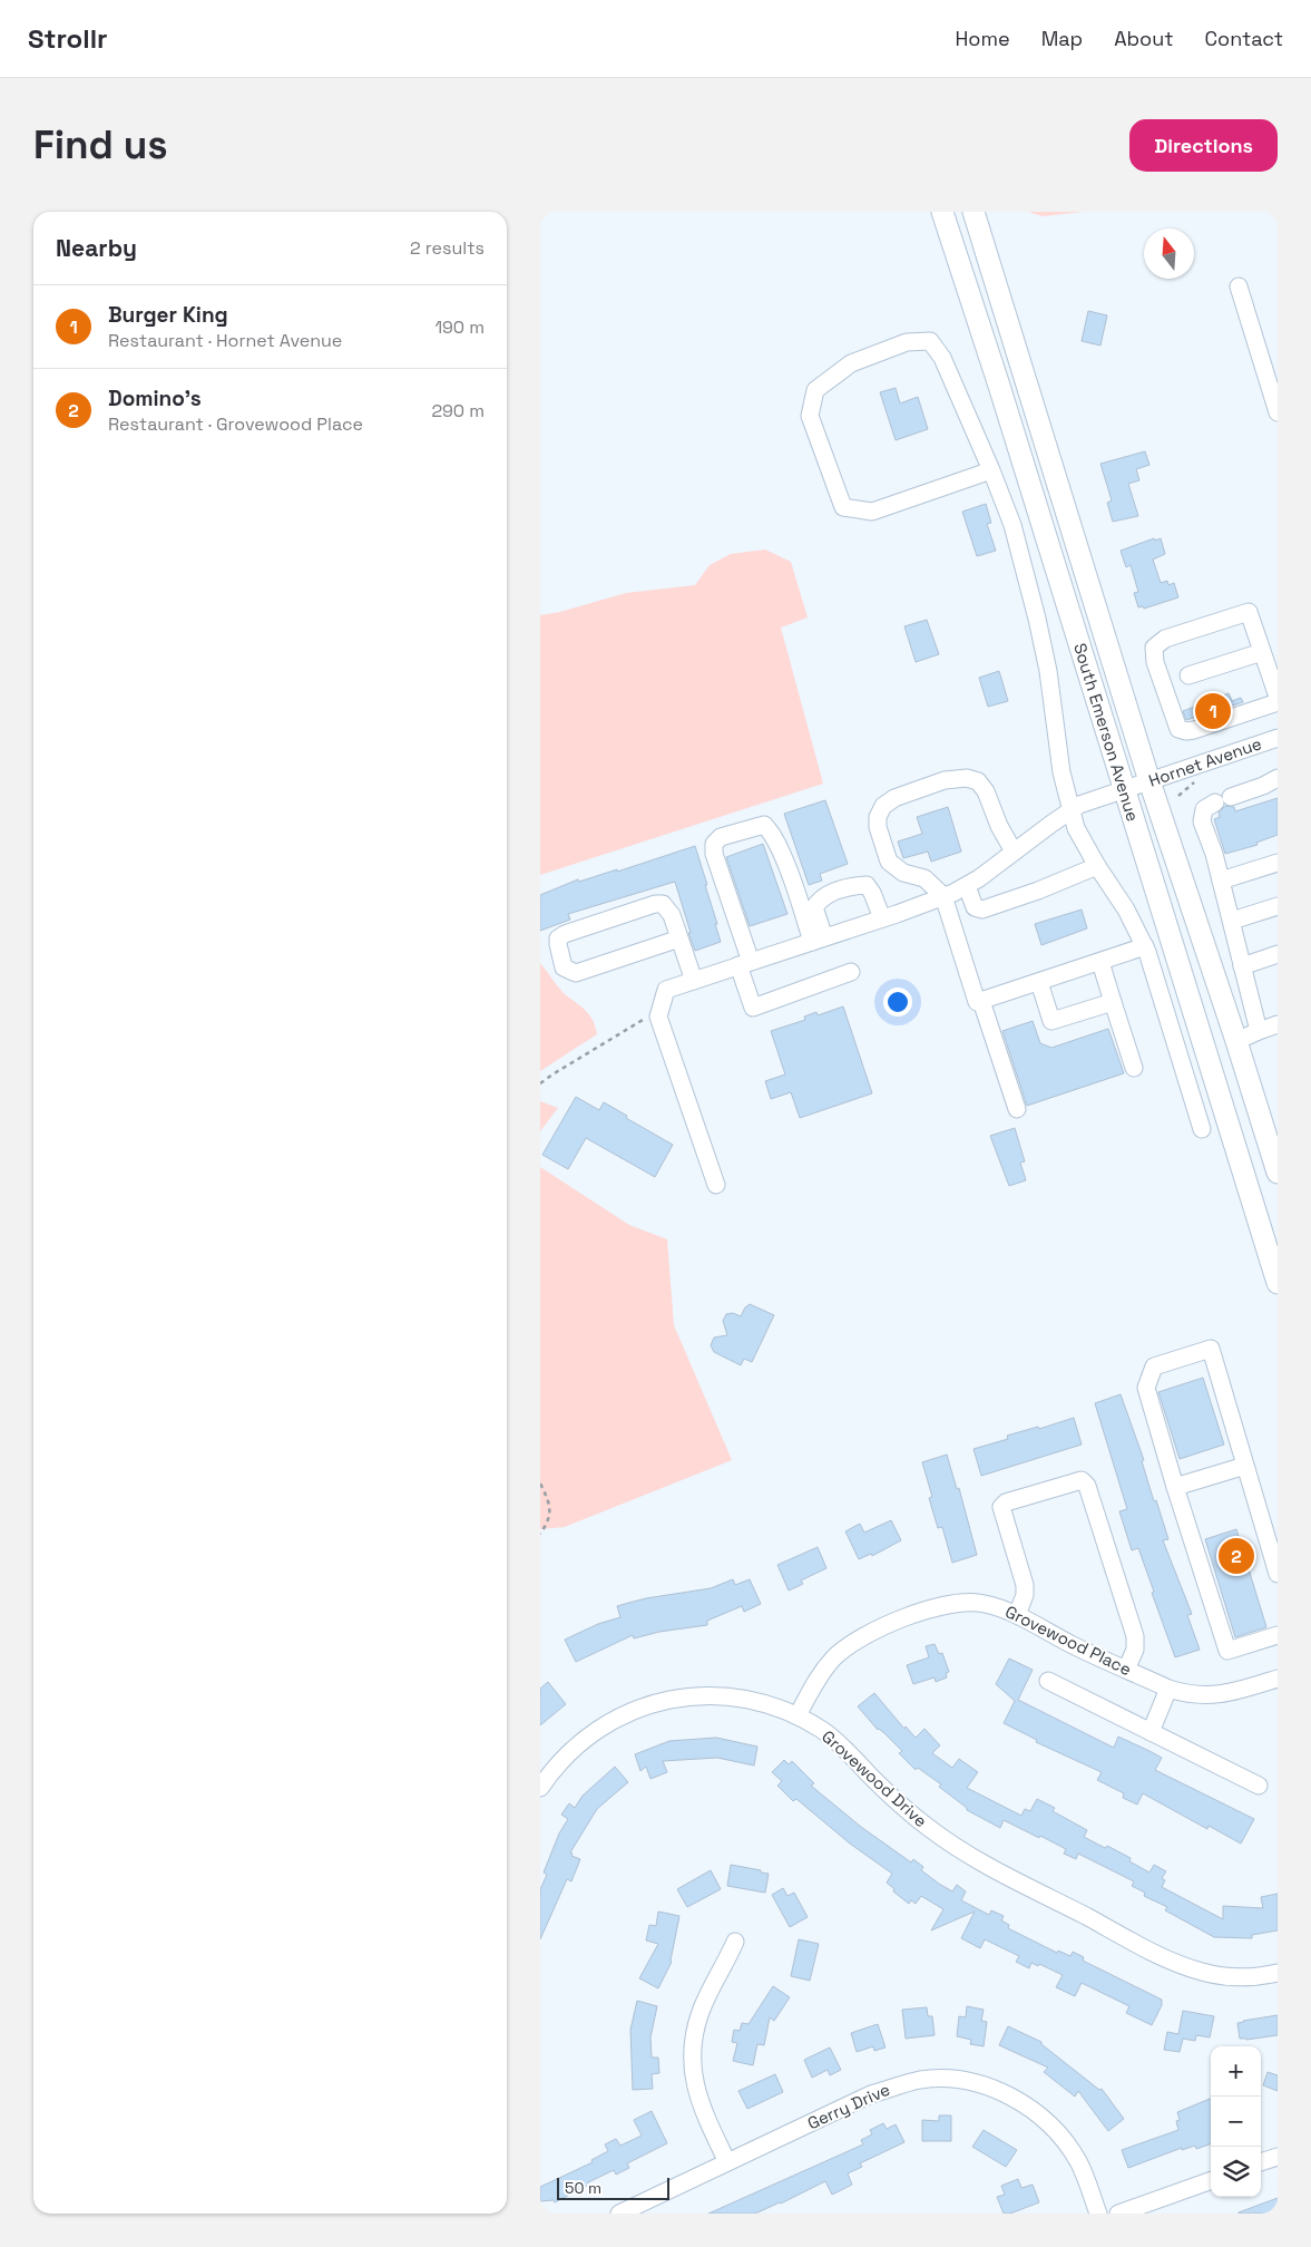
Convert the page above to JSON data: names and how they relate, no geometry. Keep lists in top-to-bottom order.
{
  "streets": {
    "main road": ["South Emerson Avenue"],
    "street": [
      "Hornet Avenue",
      "Grovewood Place",
      "Grovewood Drive",
      "Gerry Drive"
    ]
  },
  "crossings": [
    ["South Emerson Avenue", "Hornet Avenue"],
    ["Grovewood Place", "Grovewood Drive"]
  ],
  "scale_bar": "50 m",
  "north": "top",
  "page": {
    "header": "Strollr",
    "nav": [
      "Home",
      "Map",
      "About",
      "Contact"
    ],
    "buttons": "Directions",
    "title": "Find us",
    "heading": ["Nearby", "2 results"],
    "list": [
      {
        "mark": "1",
        "name": "Burger King",
        "note": "Restaurant · Hornet Avenue",
        "value": "190 m"
      },
      {
        "mark": "2",
        "name": "Domino's",
        "note": "Restaurant · Grovewood Place",
        "value": "290 m"
      }
    ],
    "pins": ["1", "2"],
    "map_buttons": ["+", "−"],
    "scale": "50 m"
  }
}
